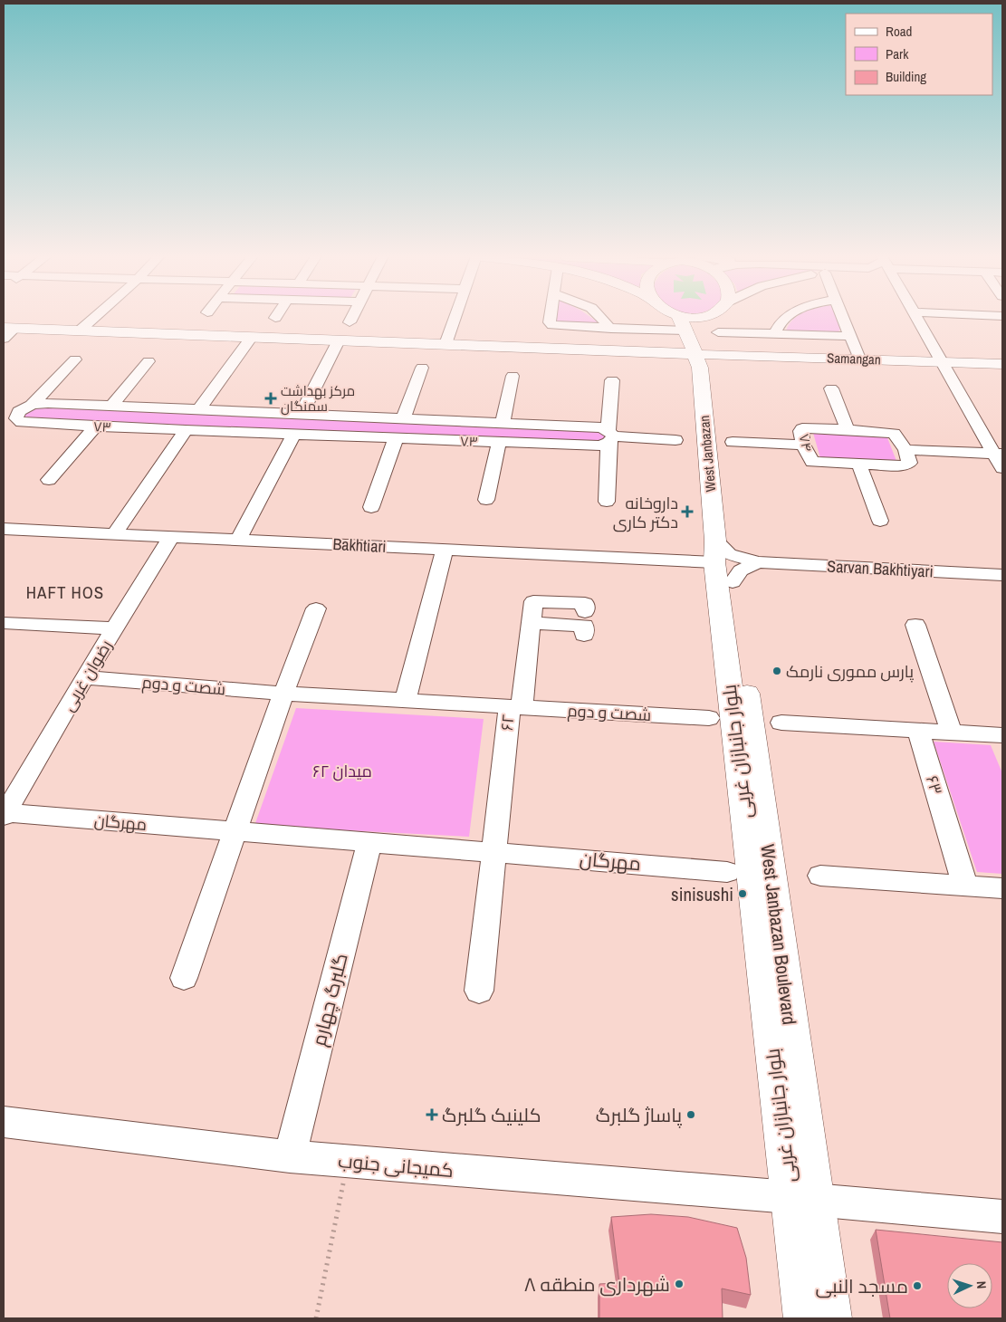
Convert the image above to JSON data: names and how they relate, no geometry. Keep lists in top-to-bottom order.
{
  "streets": {
    "main road": [
      "Samangan",
      "West Janbazan",
      "بلوار جانبازان غربی",
      "West Janbazan Boulevard"
    ],
    "street": [
      "۷۳",
      "۷۴",
      "Bakhtiari",
      "Sarvan Bakhtiyari",
      "رضوان غربی",
      "شصت و دوم",
      "۶۲",
      "۶۳",
      "مهرگان",
      "گلبرگ چهارم",
      "کمیجانی جنوب"
    ]
  },
  "crossings": [
    ["Samangan", "West Janbazan"],
    ["West Janbazan", "Bakhtiari"],
    ["West Janbazan", "West Janbazan Boulevard"],
    ["Bakhtiari", "رضوان غربی"],
    ["Bakhtiari", "West Janbazan Boulevard"],
    ["رضوان غربی", "شصت و دوم"],
    ["رضوان غربی", "مهرگان"],
    ["شصت و دوم", "۶۲"],
    ["۶۲", "مهرگان"],
    ["بلوار جانبازان غربی", "West Janbazan Boulevard"],
    ["بلوار جانبازان غربی", "کمیجانی جنوب"],
    ["West Janbazan Boulevard", "کمیجانی جنوب"],
    ["گلبرگ چهارم", "کمیجانی جنوب"]
  ],
  "districts": ["HAFT HOS"],
  "parks": ["میدان ۶۲"],
  "places": {
    "health": ["مرکز بهداشت سمنگان", "داروخانه دکتر کاری", "کلینیک گلبرگ"],
    "other": [
      "پارس مموری نارمک",
      "sinisushi",
      "پاساژ گلبرگ",
      "شهرداری منطقه ۸",
      "مسجد النبی"
    ]
  },
  "legend": ["Road", "Park", "Building"],
  "north": "right"
}
